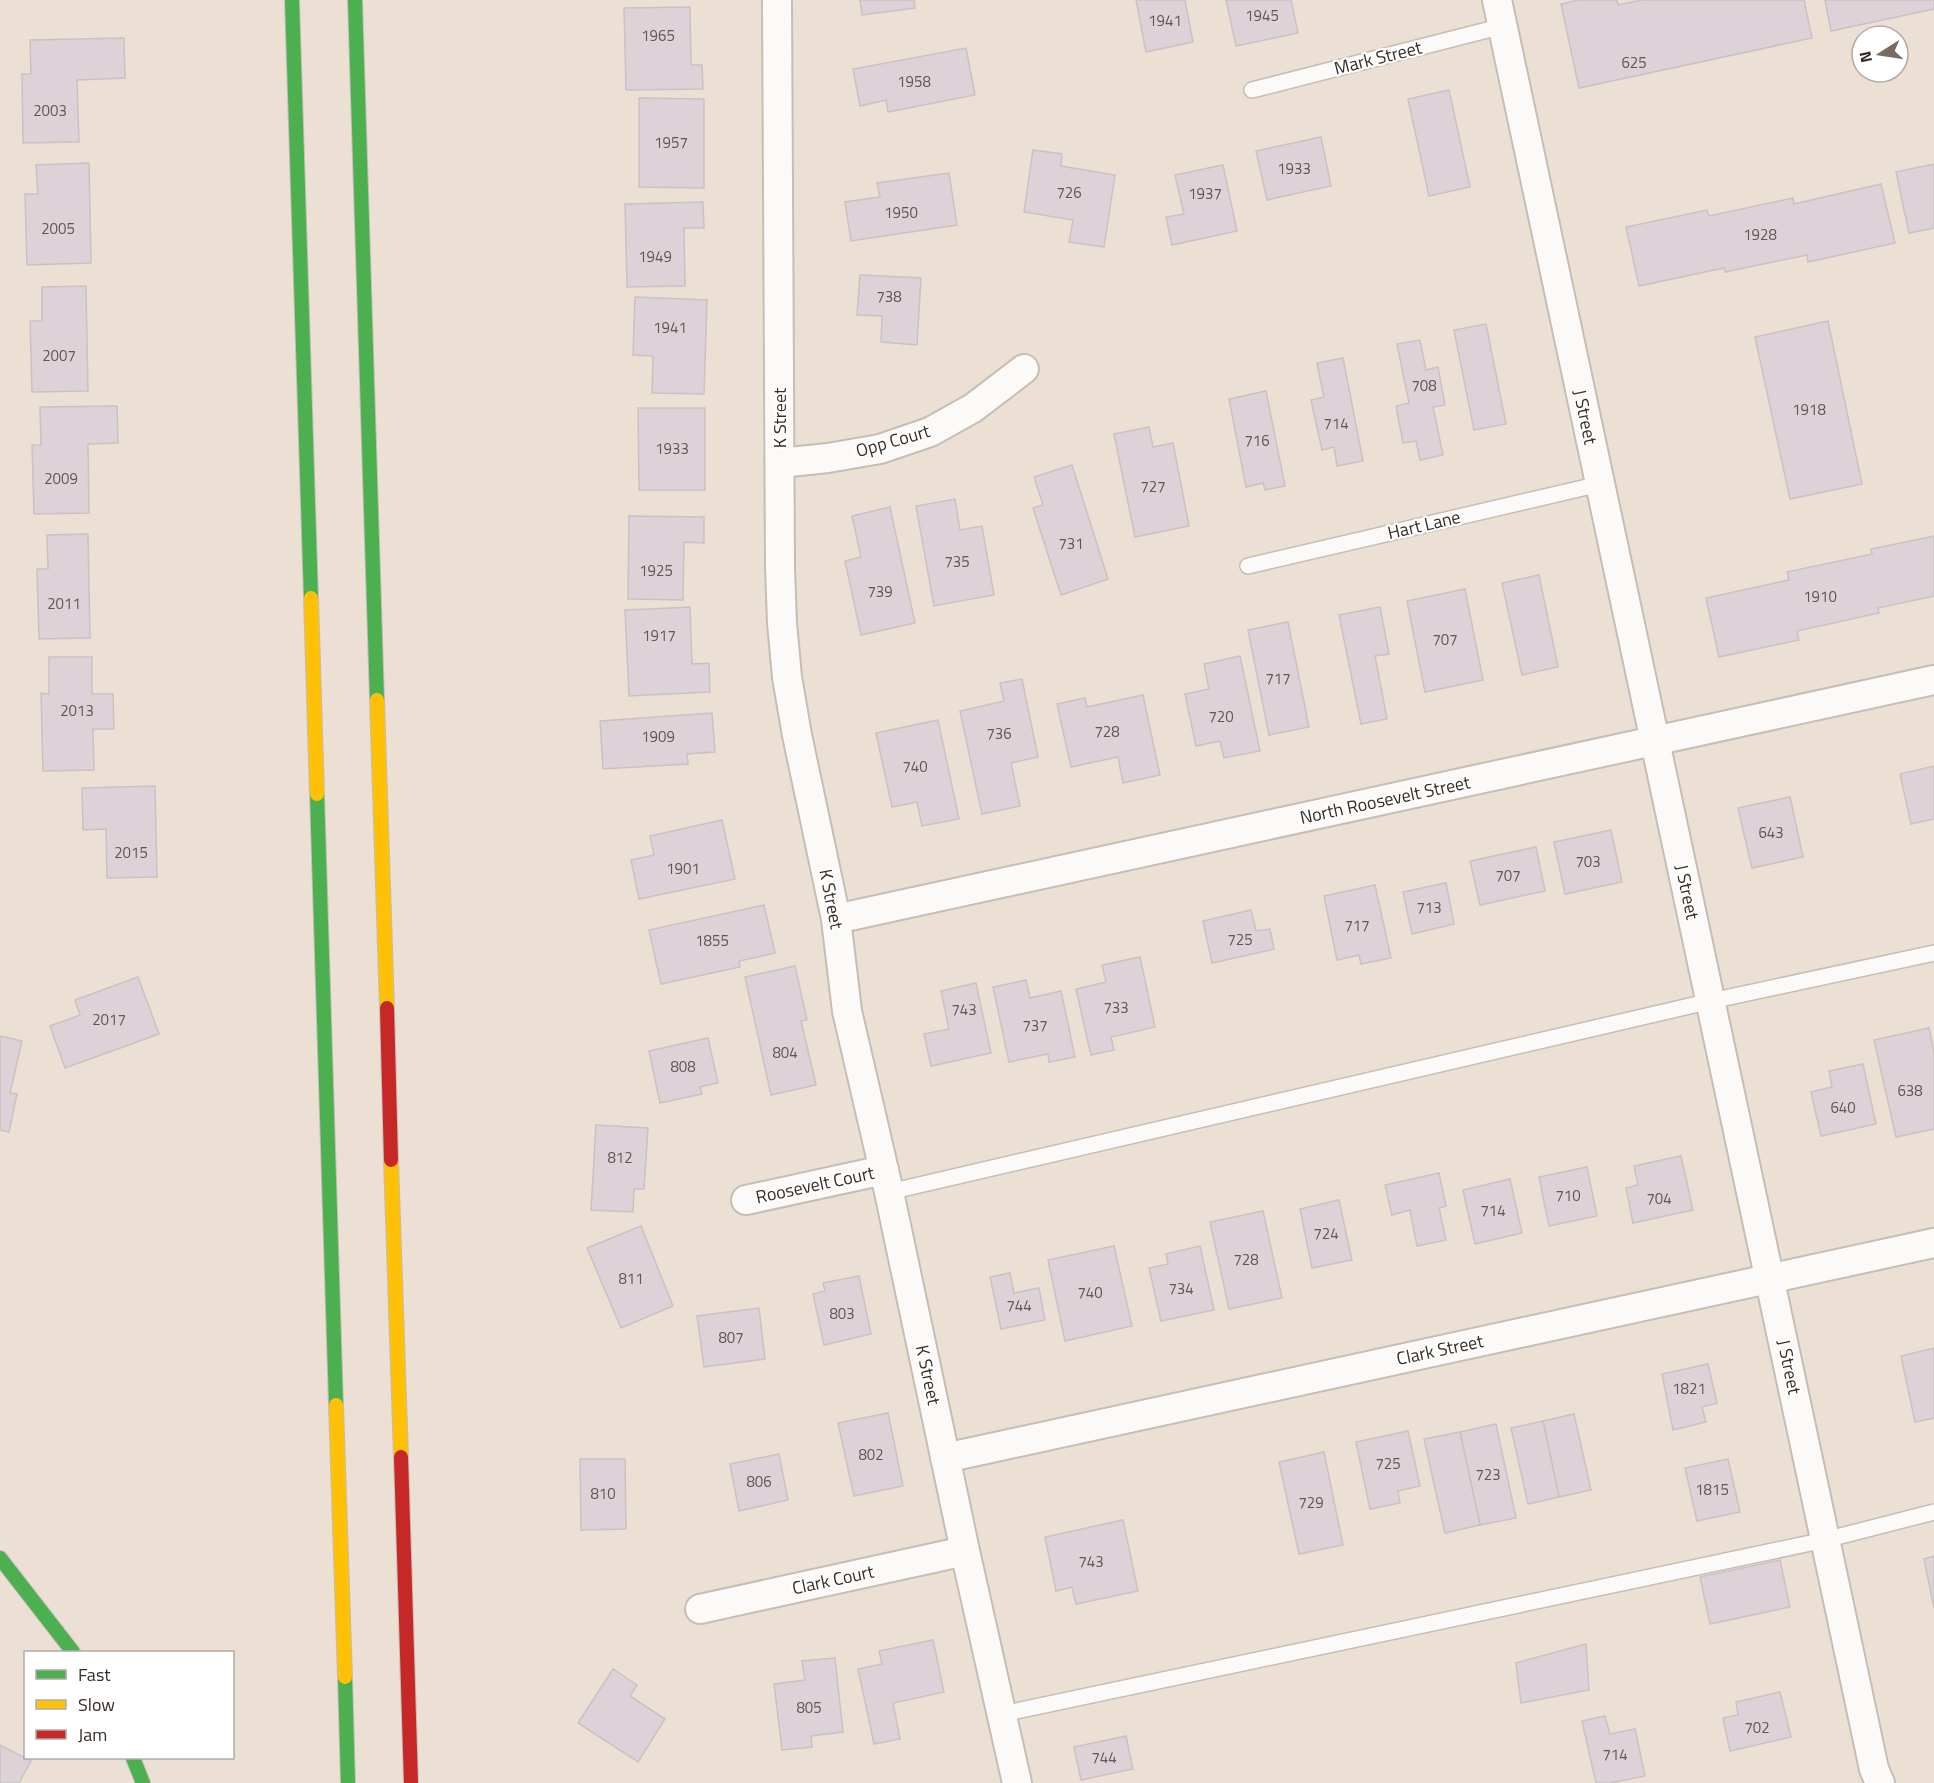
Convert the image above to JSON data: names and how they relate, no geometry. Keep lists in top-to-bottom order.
{
  "streets": {
    "street": [
      "J Street",
      "K Street",
      "Opp Court",
      "North Roosevelt Street",
      "Roosevelt Court",
      "Clark Street",
      "Clark Court"
    ],
    "lane": ["Mark Street", "Hart Lane"]
  },
  "crossings": [
    ["Mark Street", "J Street"],
    ["J Street", "Hart Lane"],
    ["J Street", "North Roosevelt Street"],
    ["J Street", "Clark Street"],
    ["K Street", "Opp Court"],
    ["K Street", "North Roosevelt Street"],
    ["K Street", "Roosevelt Court"],
    ["K Street", "Clark Street"],
    ["K Street", "Clark Court"]
  ],
  "house_numbers": [
    "1945",
    "1941",
    "1965",
    "625",
    "1958",
    "2003",
    "1957",
    "1933",
    "726",
    "1937",
    "1950",
    "2005",
    "1928",
    "1949",
    "738",
    "1941",
    "2007",
    "708",
    "1918",
    "714",
    "716",
    "1933",
    "2009",
    "727",
    "731",
    "735",
    "1925",
    "739",
    "1910",
    "2011",
    "1917",
    "707",
    "717",
    "2013",
    "720",
    "728",
    "736",
    "1909",
    "740",
    "643",
    "2015",
    "703",
    "1901",
    "707",
    "713",
    "717",
    "725",
    "1855",
    "733",
    "743",
    "2017",
    "737",
    "804",
    "808",
    "638",
    "640",
    "812",
    "710",
    "704",
    "714",
    "724",
    "728",
    "811",
    "734",
    "740",
    "744",
    "803",
    "807",
    "1821",
    "802",
    "725",
    "723",
    "806",
    "1815",
    "810",
    "729",
    "743",
    "805",
    "702",
    "714",
    "744"
  ],
  "legend": ["Fast", "Slow", "Jam"],
  "north": "left"
}
